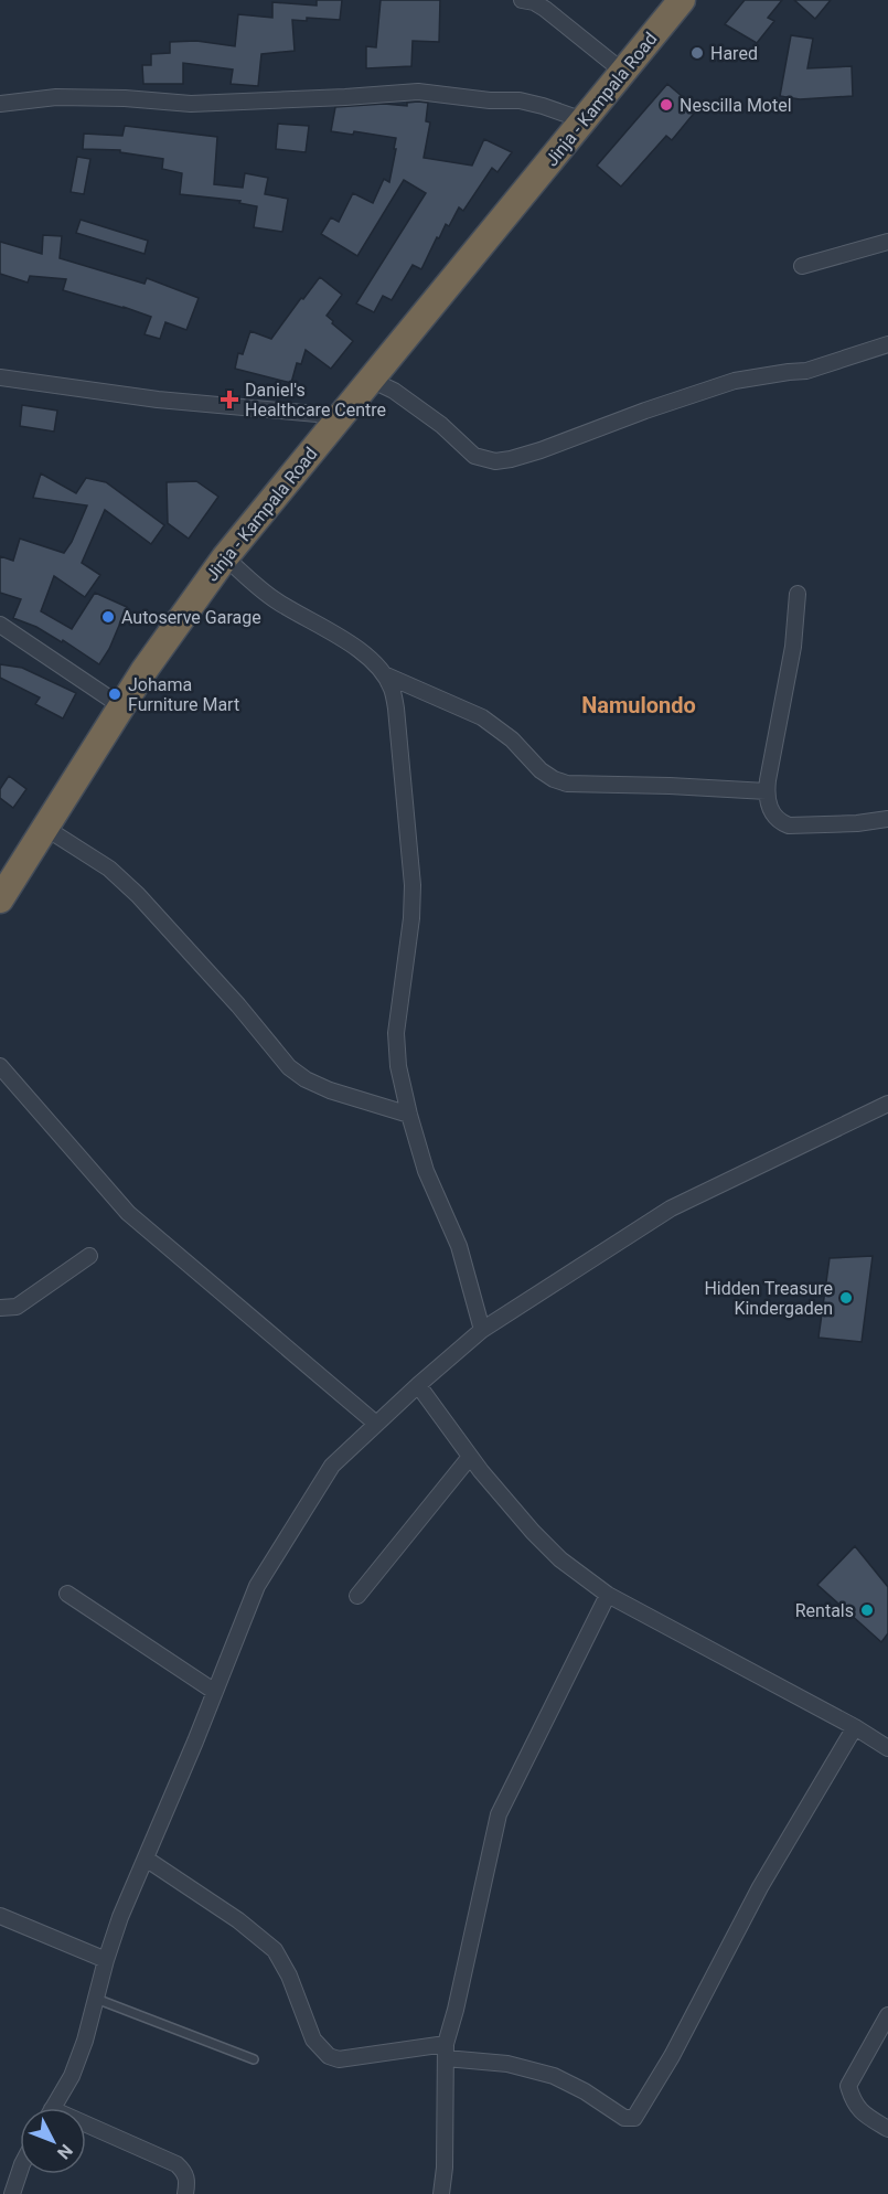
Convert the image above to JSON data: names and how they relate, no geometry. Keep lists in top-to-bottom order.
{
  "streets": {
    "highway": ["Jinja - Kampala Road"]
  },
  "districts": ["Namulondo"],
  "places": {
    "other": [
      "Hared",
      "Nescilla Motel",
      "Autoserve Garage",
      "Johama Furniture Mart",
      "Hidden Treasure Kindergaden",
      "Rentals"
    ],
    "health": ["Daniel's Healthcare Centre"]
  },
  "north": "bottom right"
}
